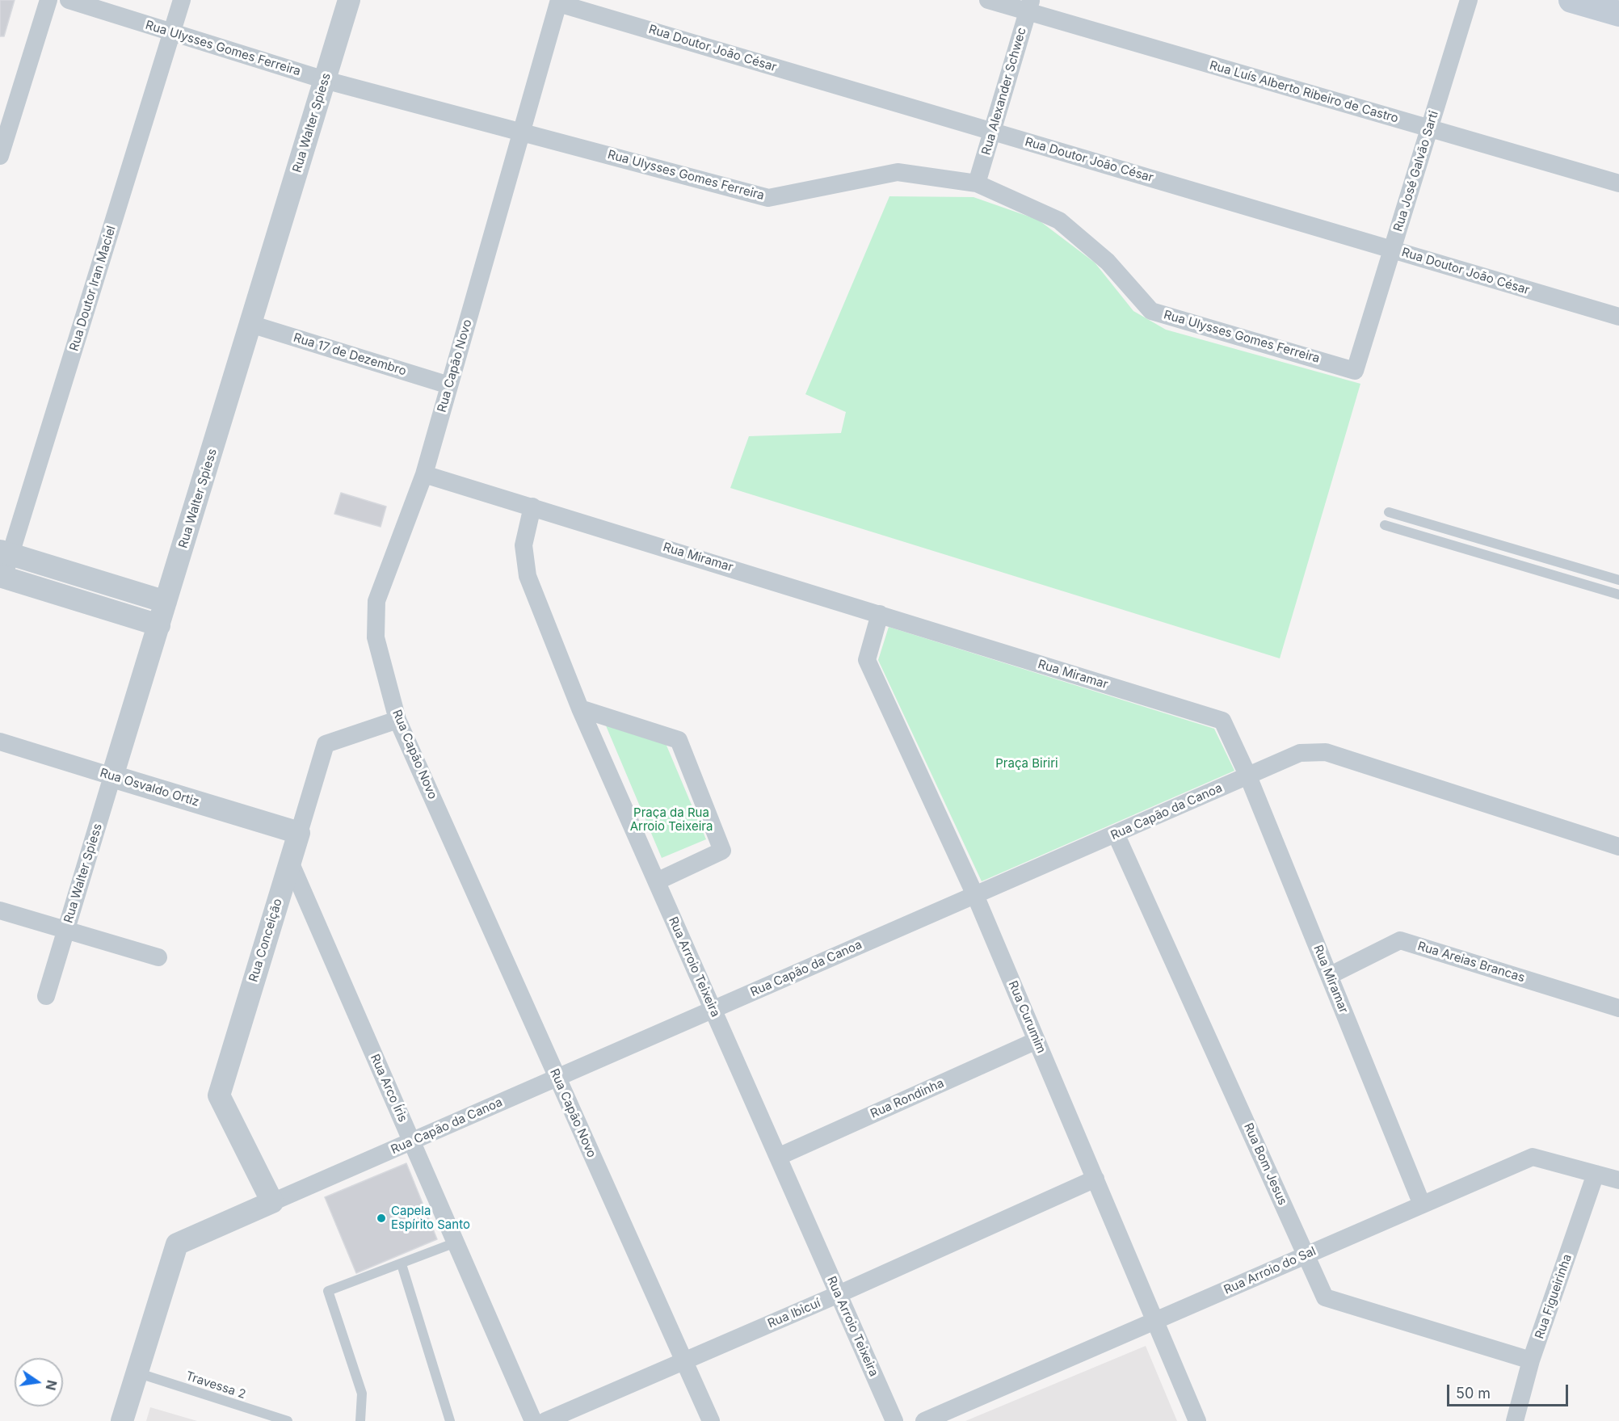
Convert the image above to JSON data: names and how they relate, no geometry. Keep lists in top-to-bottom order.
{
  "streets": {
    "street": [
      "Rua Ulysses Gomes Ferreira",
      "Rua Doutor João César",
      "Rua Alexander Schwec",
      "Rua Luís Alberto Ribeiro de Castro",
      "Rua Walter Spiess",
      "Rua José Galvão Sarti",
      "Rua Doutor Iran Maciel",
      "Rua 17 de Dezembro",
      "Rua Capão Novo",
      "Rua Miramar",
      "Rua Osvaldo Ortiz",
      "Rua Capão da Canoa",
      "Rua Conceição",
      "Rua Areias Brancas",
      "Rua Arroio Teixeira",
      "Rua Curumim",
      "Rua Arco Íris",
      "Rua Rondinha",
      "Rua Bom Jesus",
      "Rua Arroio do Sal",
      "Rua Figueirinha",
      "Rua Ibicuí"
    ],
    "lane": ["Travessa 2"]
  },
  "crossings": [
    ["Rua Ulysses Gomes Ferreira", "Rua Alexander Schwec"],
    ["Rua Ulysses Gomes Ferreira", "Rua Walter Spiess"],
    ["Rua Ulysses Gomes Ferreira", "Rua José Galvão Sarti"],
    ["Rua Ulysses Gomes Ferreira", "Rua Doutor Iran Maciel"],
    ["Rua Ulysses Gomes Ferreira", "Rua Capão Novo"],
    ["Rua Doutor João César", "Rua Alexander Schwec"],
    ["Rua Doutor João César", "Rua José Galvão Sarti"],
    ["Rua Doutor João César", "Rua Capão Novo"],
    ["Rua Alexander Schwec", "Rua Luís Alberto Ribeiro de Castro"],
    ["Rua Luís Alberto Ribeiro de Castro", "Rua José Galvão Sarti"],
    ["Rua Walter Spiess", "Rua 17 de Dezembro"],
    ["Rua Walter Spiess", "Rua Osvaldo Ortiz"],
    ["Rua 17 de Dezembro", "Rua Capão Novo"],
    ["Rua Capão Novo", "Rua Miramar"],
    ["Rua Capão Novo", "Rua Capão da Canoa"],
    ["Rua Capão Novo", "Rua Conceição"],
    ["Rua Capão Novo", "Rua Ibicuí"],
    ["Rua Miramar", "Rua Capão da Canoa"],
    ["Rua Miramar", "Rua Areias Brancas"],
    ["Rua Miramar", "Rua Arroio Teixeira"],
    ["Rua Miramar", "Rua Curumim"],
    ["Rua Miramar", "Rua Arroio do Sal"],
    ["Rua Osvaldo Ortiz", "Rua Conceição"],
    ["Rua Capão da Canoa", "Rua Conceição"],
    ["Rua Capão da Canoa", "Rua Arroio Teixeira"],
    ["Rua Capão da Canoa", "Rua Curumim"],
    ["Rua Capão da Canoa", "Rua Arco Íris"],
    ["Rua Capão da Canoa", "Rua Bom Jesus"],
    ["Rua Capão da Canoa", "Travessa 2"],
    ["Rua Conceição", "Rua Arco Íris"],
    ["Rua Arroio Teixeira", "Rua Rondinha"],
    ["Rua Arroio Teixeira", "Rua Ibicuí"],
    ["Rua Curumim", "Rua Rondinha"],
    ["Rua Curumim", "Rua Arroio do Sal"],
    ["Rua Curumim", "Rua Ibicuí"],
    ["Rua Bom Jesus", "Rua Arroio do Sal"],
    ["Rua Bom Jesus", "Rua Figueirinha"],
    ["Rua Arroio do Sal", "Rua Figueirinha"]
  ],
  "parks": ["Praça Biriri", "Praça da Rua Arroio Teixeira"],
  "places": ["Capela Espírito Santo"],
  "scale_bar": "50 m",
  "north": "right"
}
